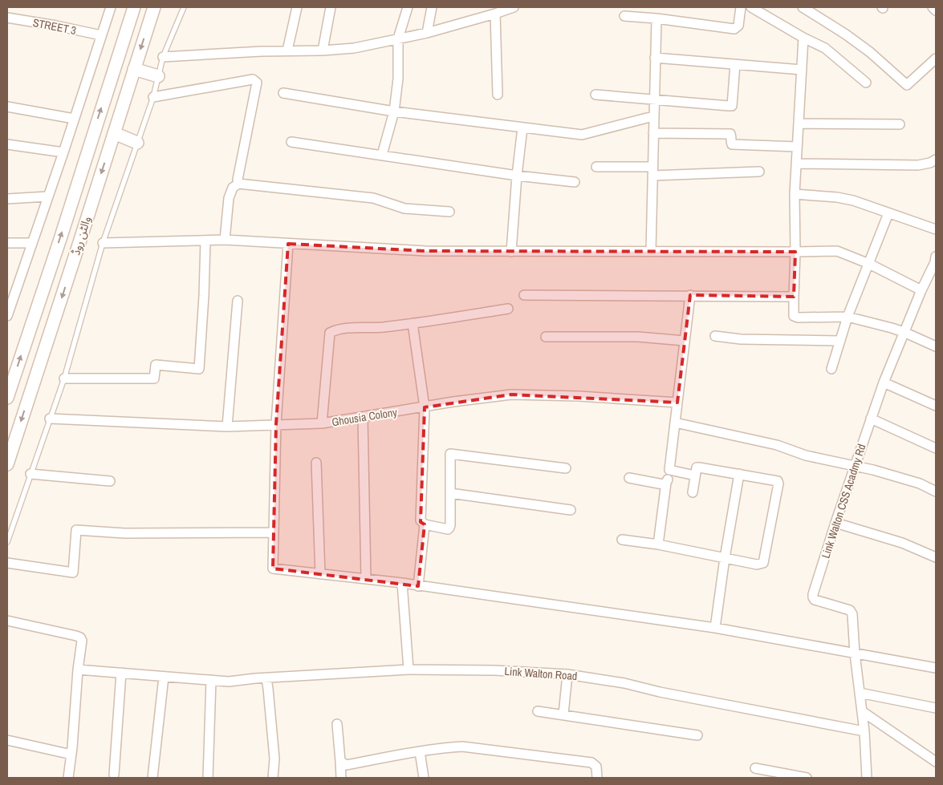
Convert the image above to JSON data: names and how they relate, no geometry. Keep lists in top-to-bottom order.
{
  "streets": {
    "main road": ["والٹن روڈ"],
    "street": [
      "STREET 3",
      "Ghousia Colony",
      "Link Walton CSS Acadmy Rd",
      "Link Walton Road"
    ]
  },
  "crossings": [
    ["Link Walton CSS Acadmy Rd", "Link Walton Road"]
  ]
}
